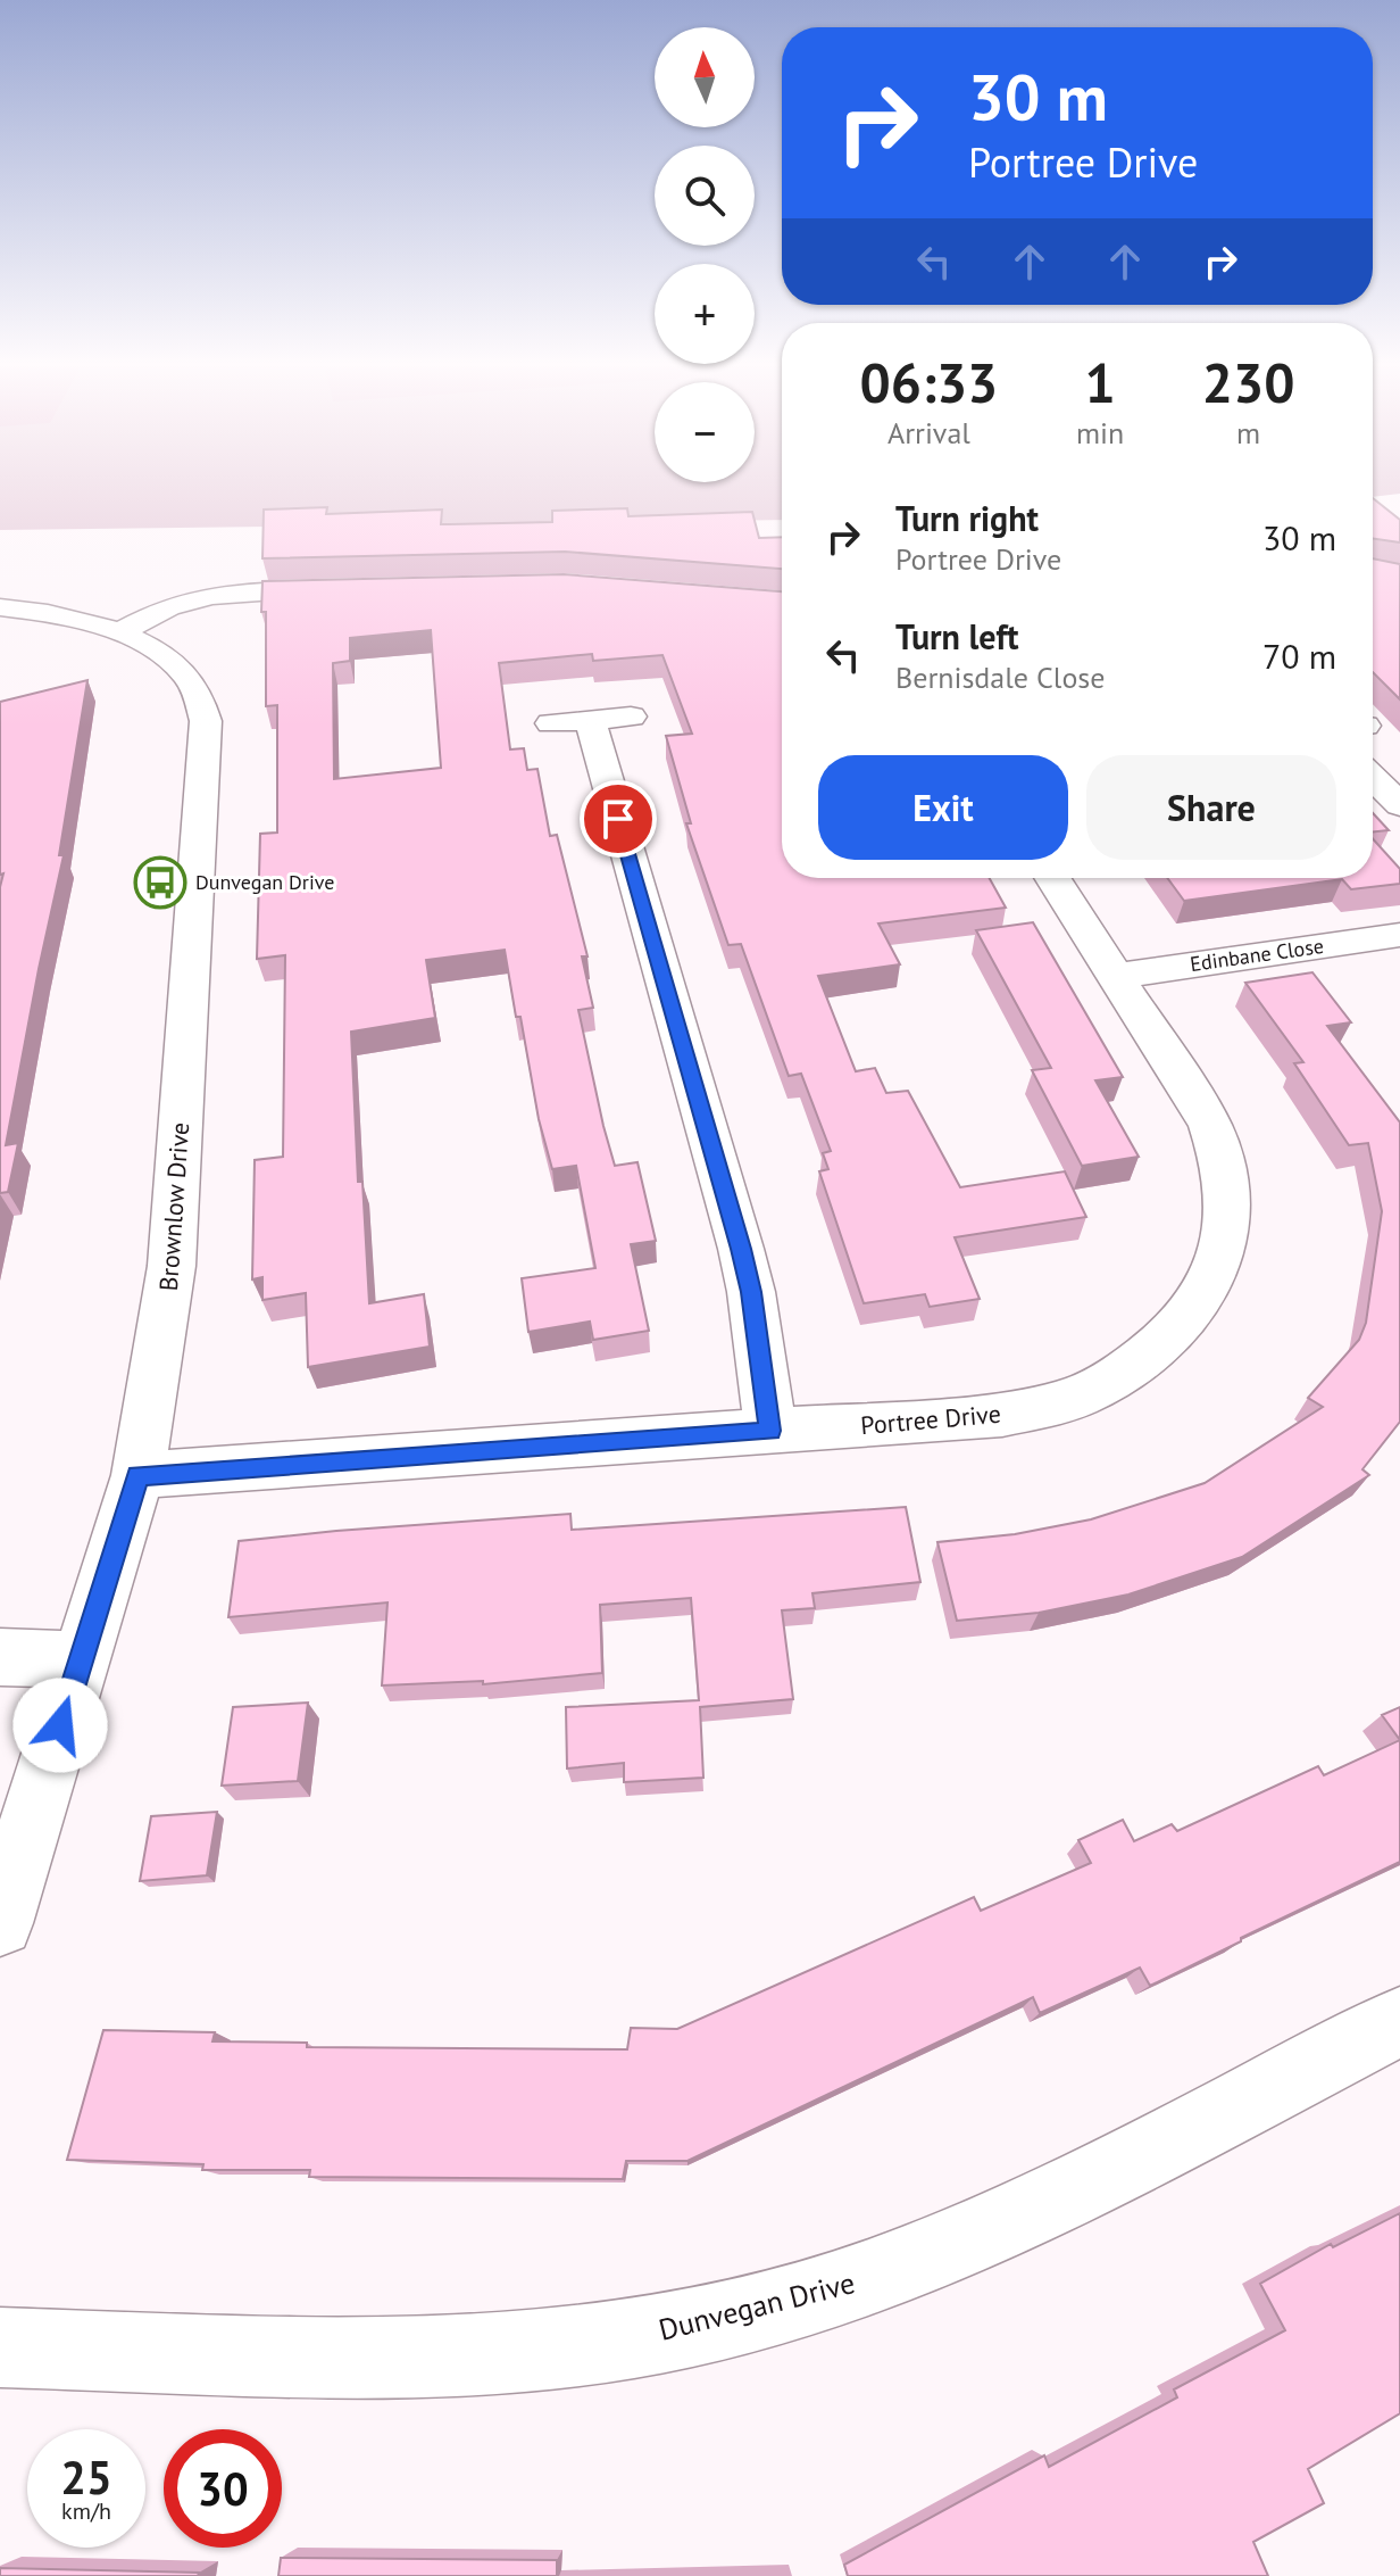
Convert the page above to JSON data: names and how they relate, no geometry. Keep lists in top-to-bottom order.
{
  "streets": {
    "street": [
      "Edinbane Close",
      "Brownlow Drive",
      "Portree Drive",
      "Dunvegan Drive"
    ]
  },
  "crossings": [
    ["Edinbane Close", "Portree Drive"],
    ["Brownlow Drive", "Portree Drive"]
  ],
  "places": {
    "bus stop": ["Dunvegan Drive"]
  },
  "north": "top",
  "page": {
    "map_buttons": ["+", "−"],
    "turn": ["30 m", "Portree Drive"],
    "eta": [
      "06:33",
      "Arrival",
      "1",
      "min",
      "230",
      "m"
    ],
    "list": [
      {
        "name": "Turn right",
        "note": "Portree Drive",
        "value": "30 m"
      },
      {
        "name": "Turn left",
        "note": "Bernisdale Close",
        "value": "70 m"
      }
    ],
    "buttons": ["Exit", "Share"],
    "speed": "25 km/h",
    "limit": "30"
  }
}
